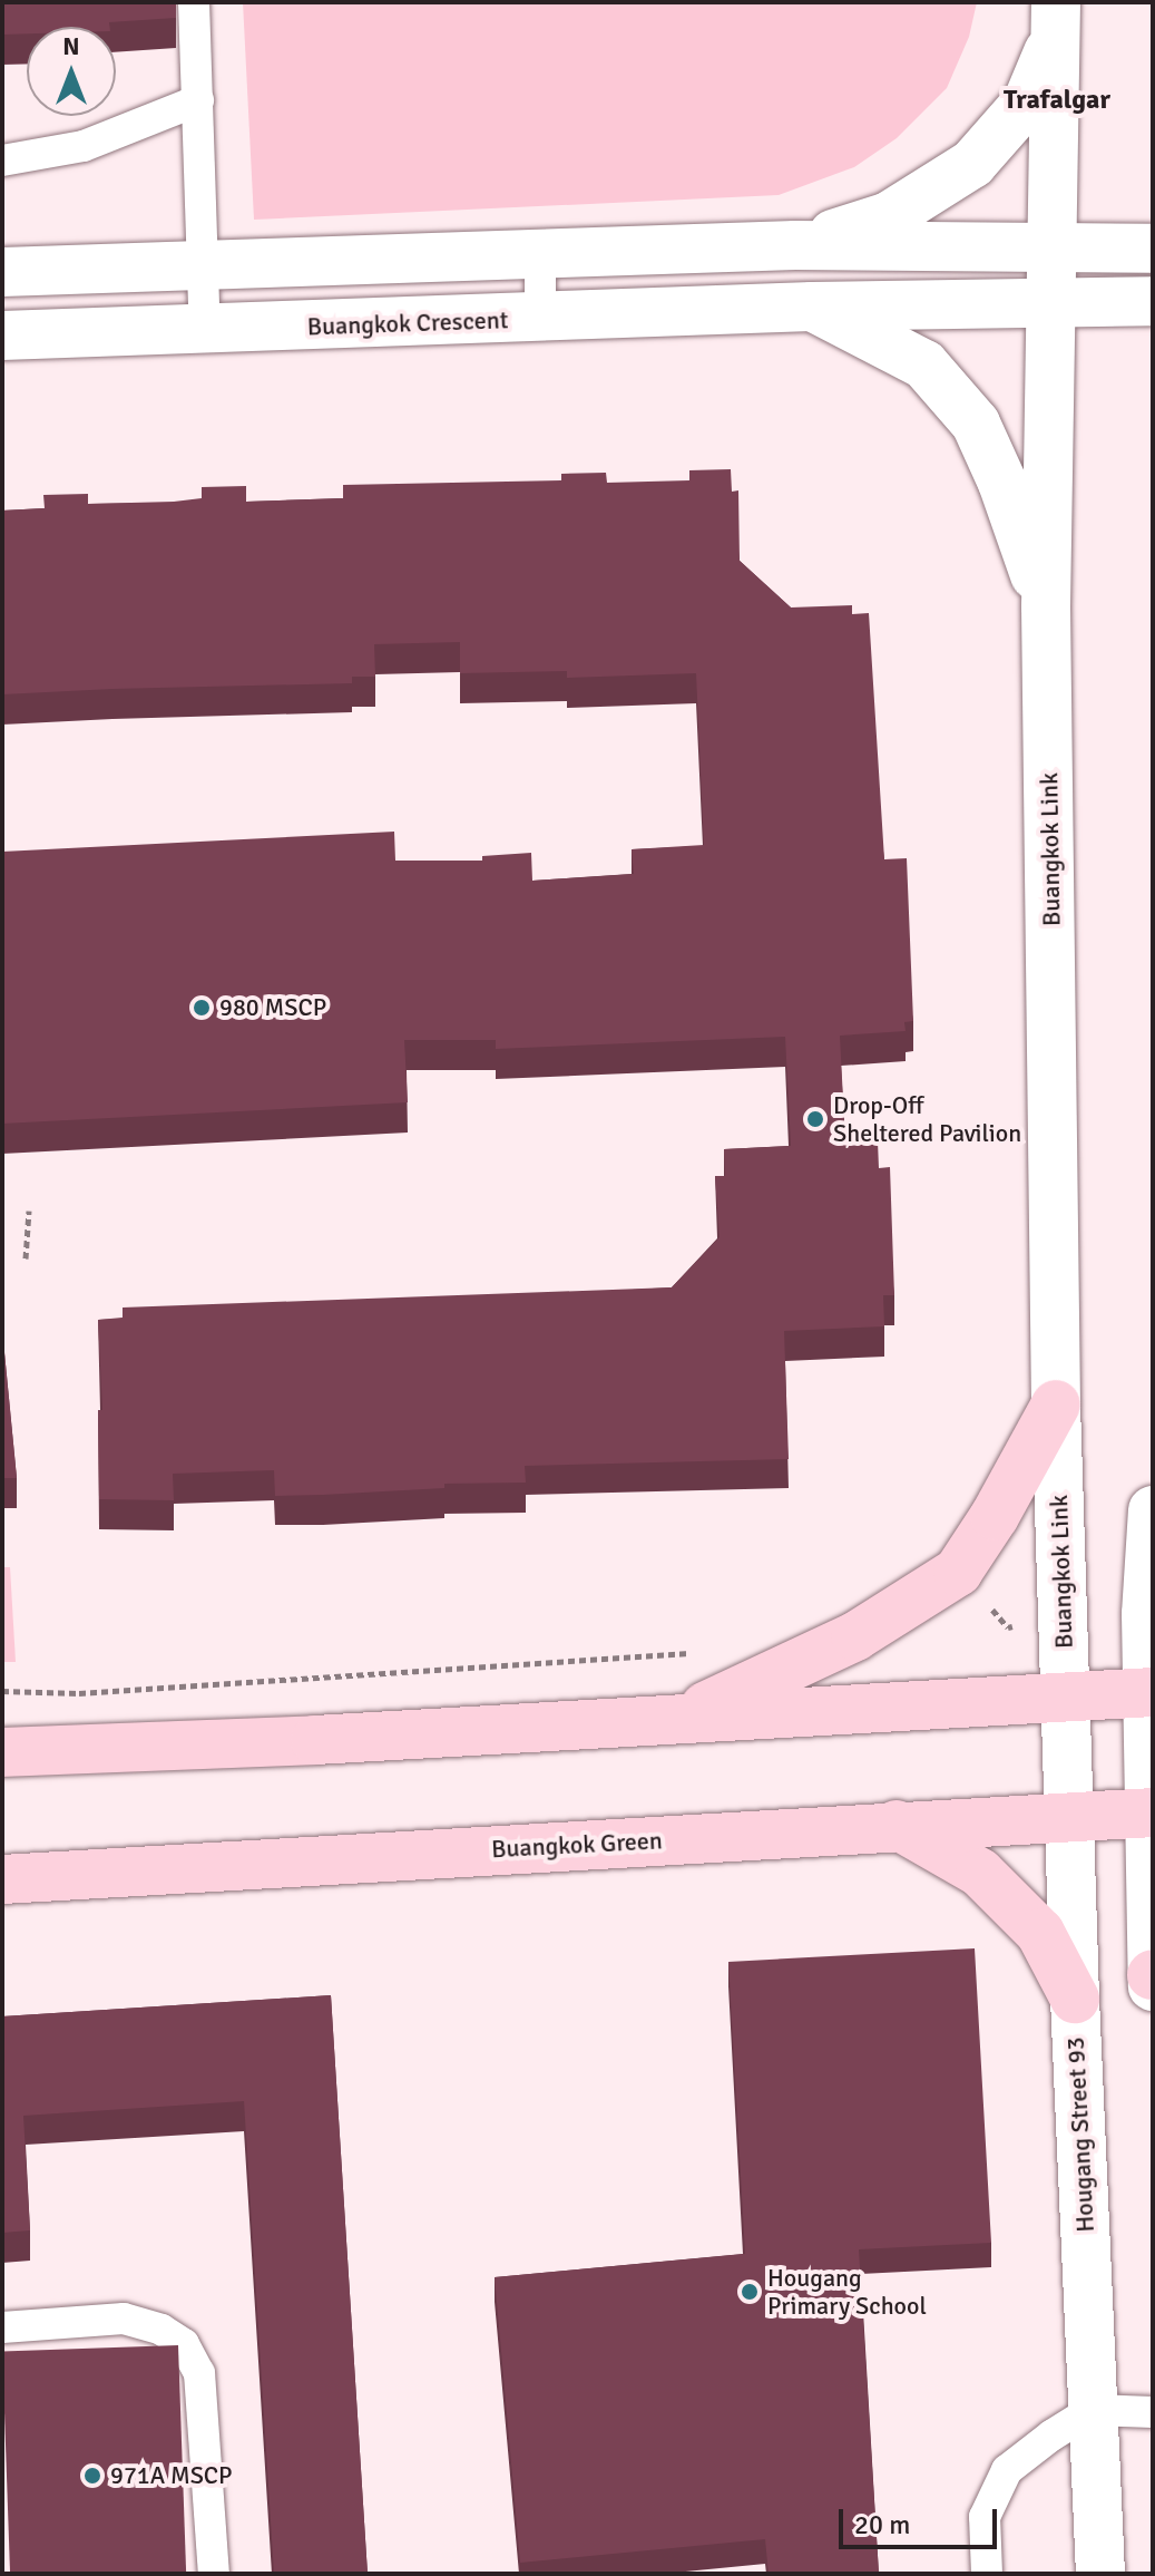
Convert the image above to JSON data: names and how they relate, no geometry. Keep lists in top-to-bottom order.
{
  "streets": {
    "main road": ["Buangkok Green"],
    "street": ["Buangkok Crescent", "Buangkok Link", "Hougang Street 93"]
  },
  "crossings": [
    ["Buangkok Crescent", "Buangkok Link"],
    ["Buangkok Link", "Hougang Street 93"],
    ["Buangkok Green", "Hougang Street 93"]
  ],
  "districts": ["Trafalgar"],
  "places": [
    "980 MSCP",
    "Drop-Off Sheltered Pavilion",
    "Hougang Primary School",
    "971A MSCP"
  ],
  "scale_bar": "20 m",
  "north": "top"
}
